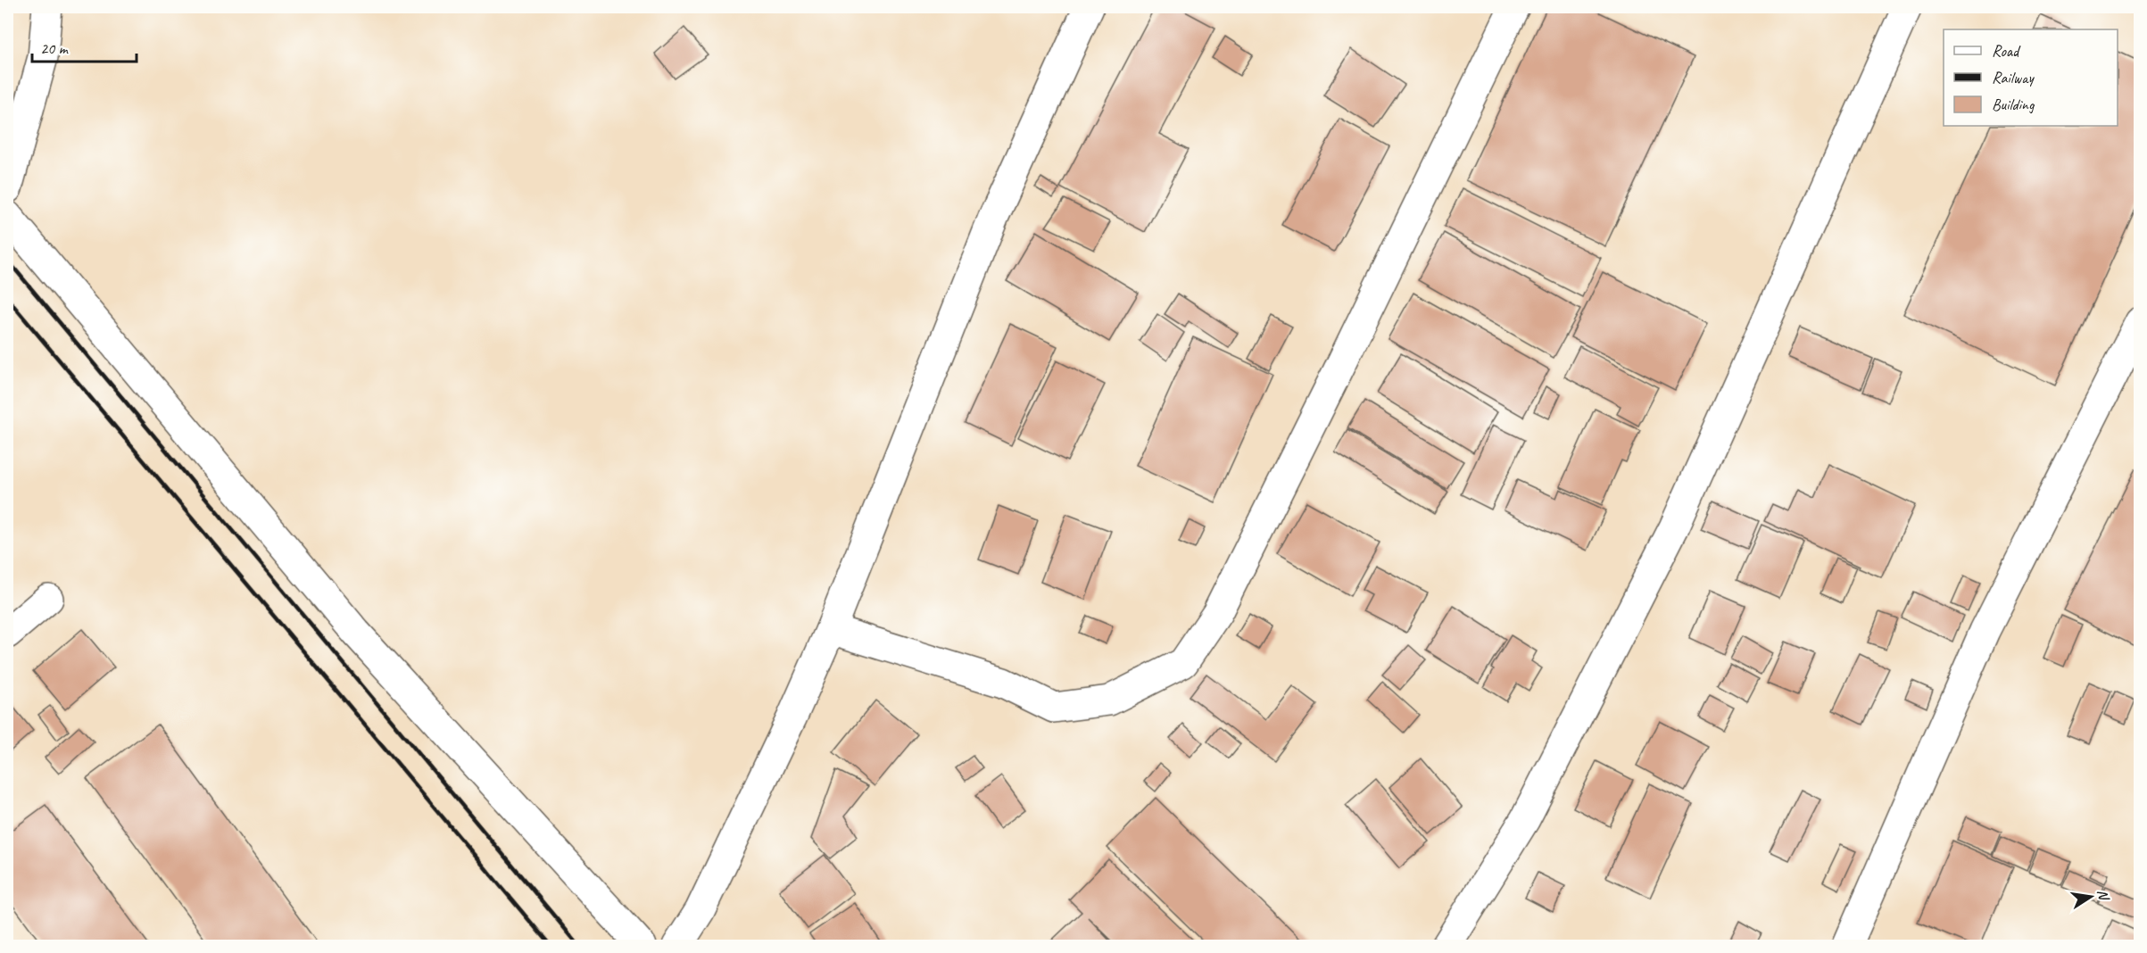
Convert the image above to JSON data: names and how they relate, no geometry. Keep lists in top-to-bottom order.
{
  "legend": ["Road", "Railway", "Building"],
  "scale_bar": "20 m",
  "north": "right"
}
